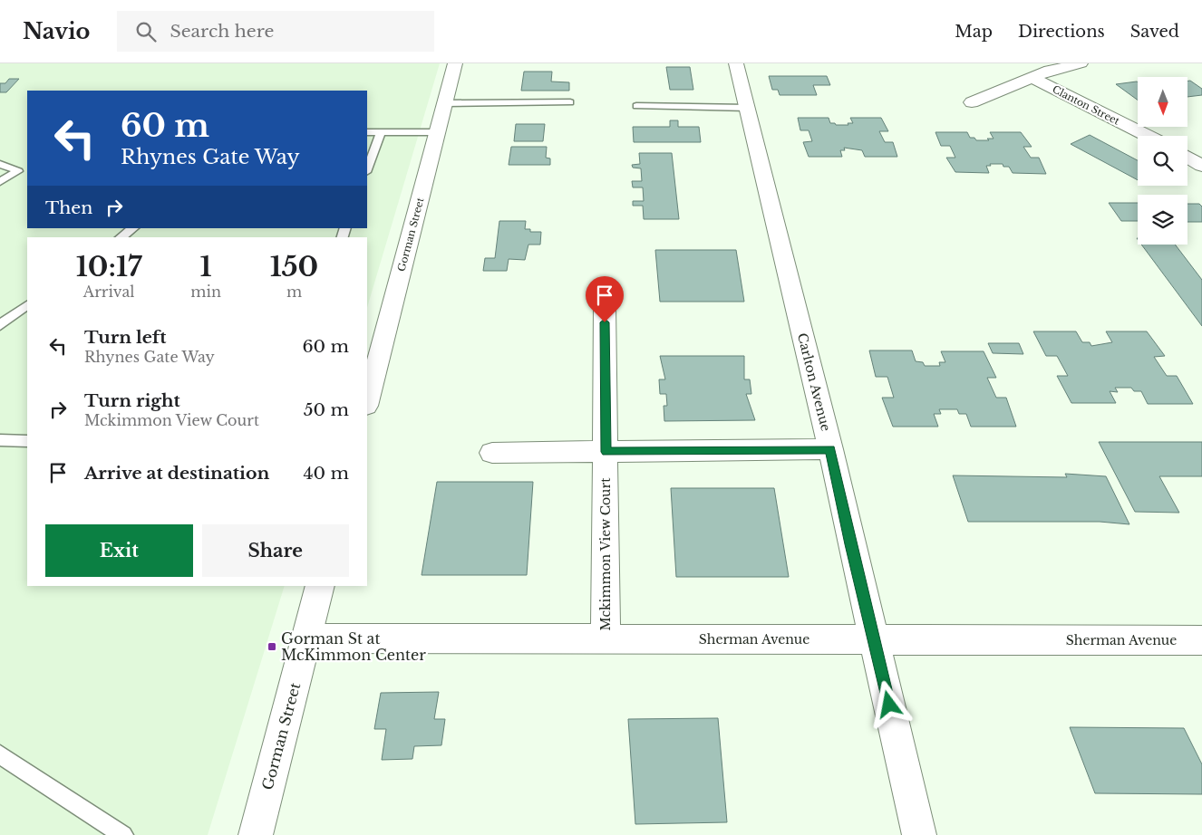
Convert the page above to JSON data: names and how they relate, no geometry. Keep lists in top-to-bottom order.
{
  "streets": {
    "street": [
      "Clanton Street",
      "Gorman Street",
      "Carlton Avenue",
      "Mckimmon View Court",
      "Sherman Avenue"
    ]
  },
  "crossings": [
    ["Gorman Street", "Sherman Avenue"],
    ["Carlton Avenue", "Sherman Avenue"],
    ["Mckimmon View Court", "Sherman Avenue"]
  ],
  "places": {
    "transit": ["Gorman St at McKimmon Center"]
  },
  "north": "bottom",
  "page": {
    "header": "Navio",
    "search": "Search here",
    "nav": ["Map", "Directions", "Saved"],
    "turn": ["60 m", "Rhynes Gate Way"],
    "then": "Then",
    "eta": [
      "10:17",
      "Arrival",
      "1",
      "min",
      "150",
      "m"
    ],
    "list": [
      {
        "name": "Turn left",
        "note": "Rhynes Gate Way",
        "value": "60 m"
      },
      {
        "name": "Turn right",
        "note": "Mckimmon View Court",
        "value": "50 m"
      },
      {
        "name": "Arrive at destination",
        "value": "40 m"
      }
    ],
    "buttons": ["Exit", "Share"]
  }
}
